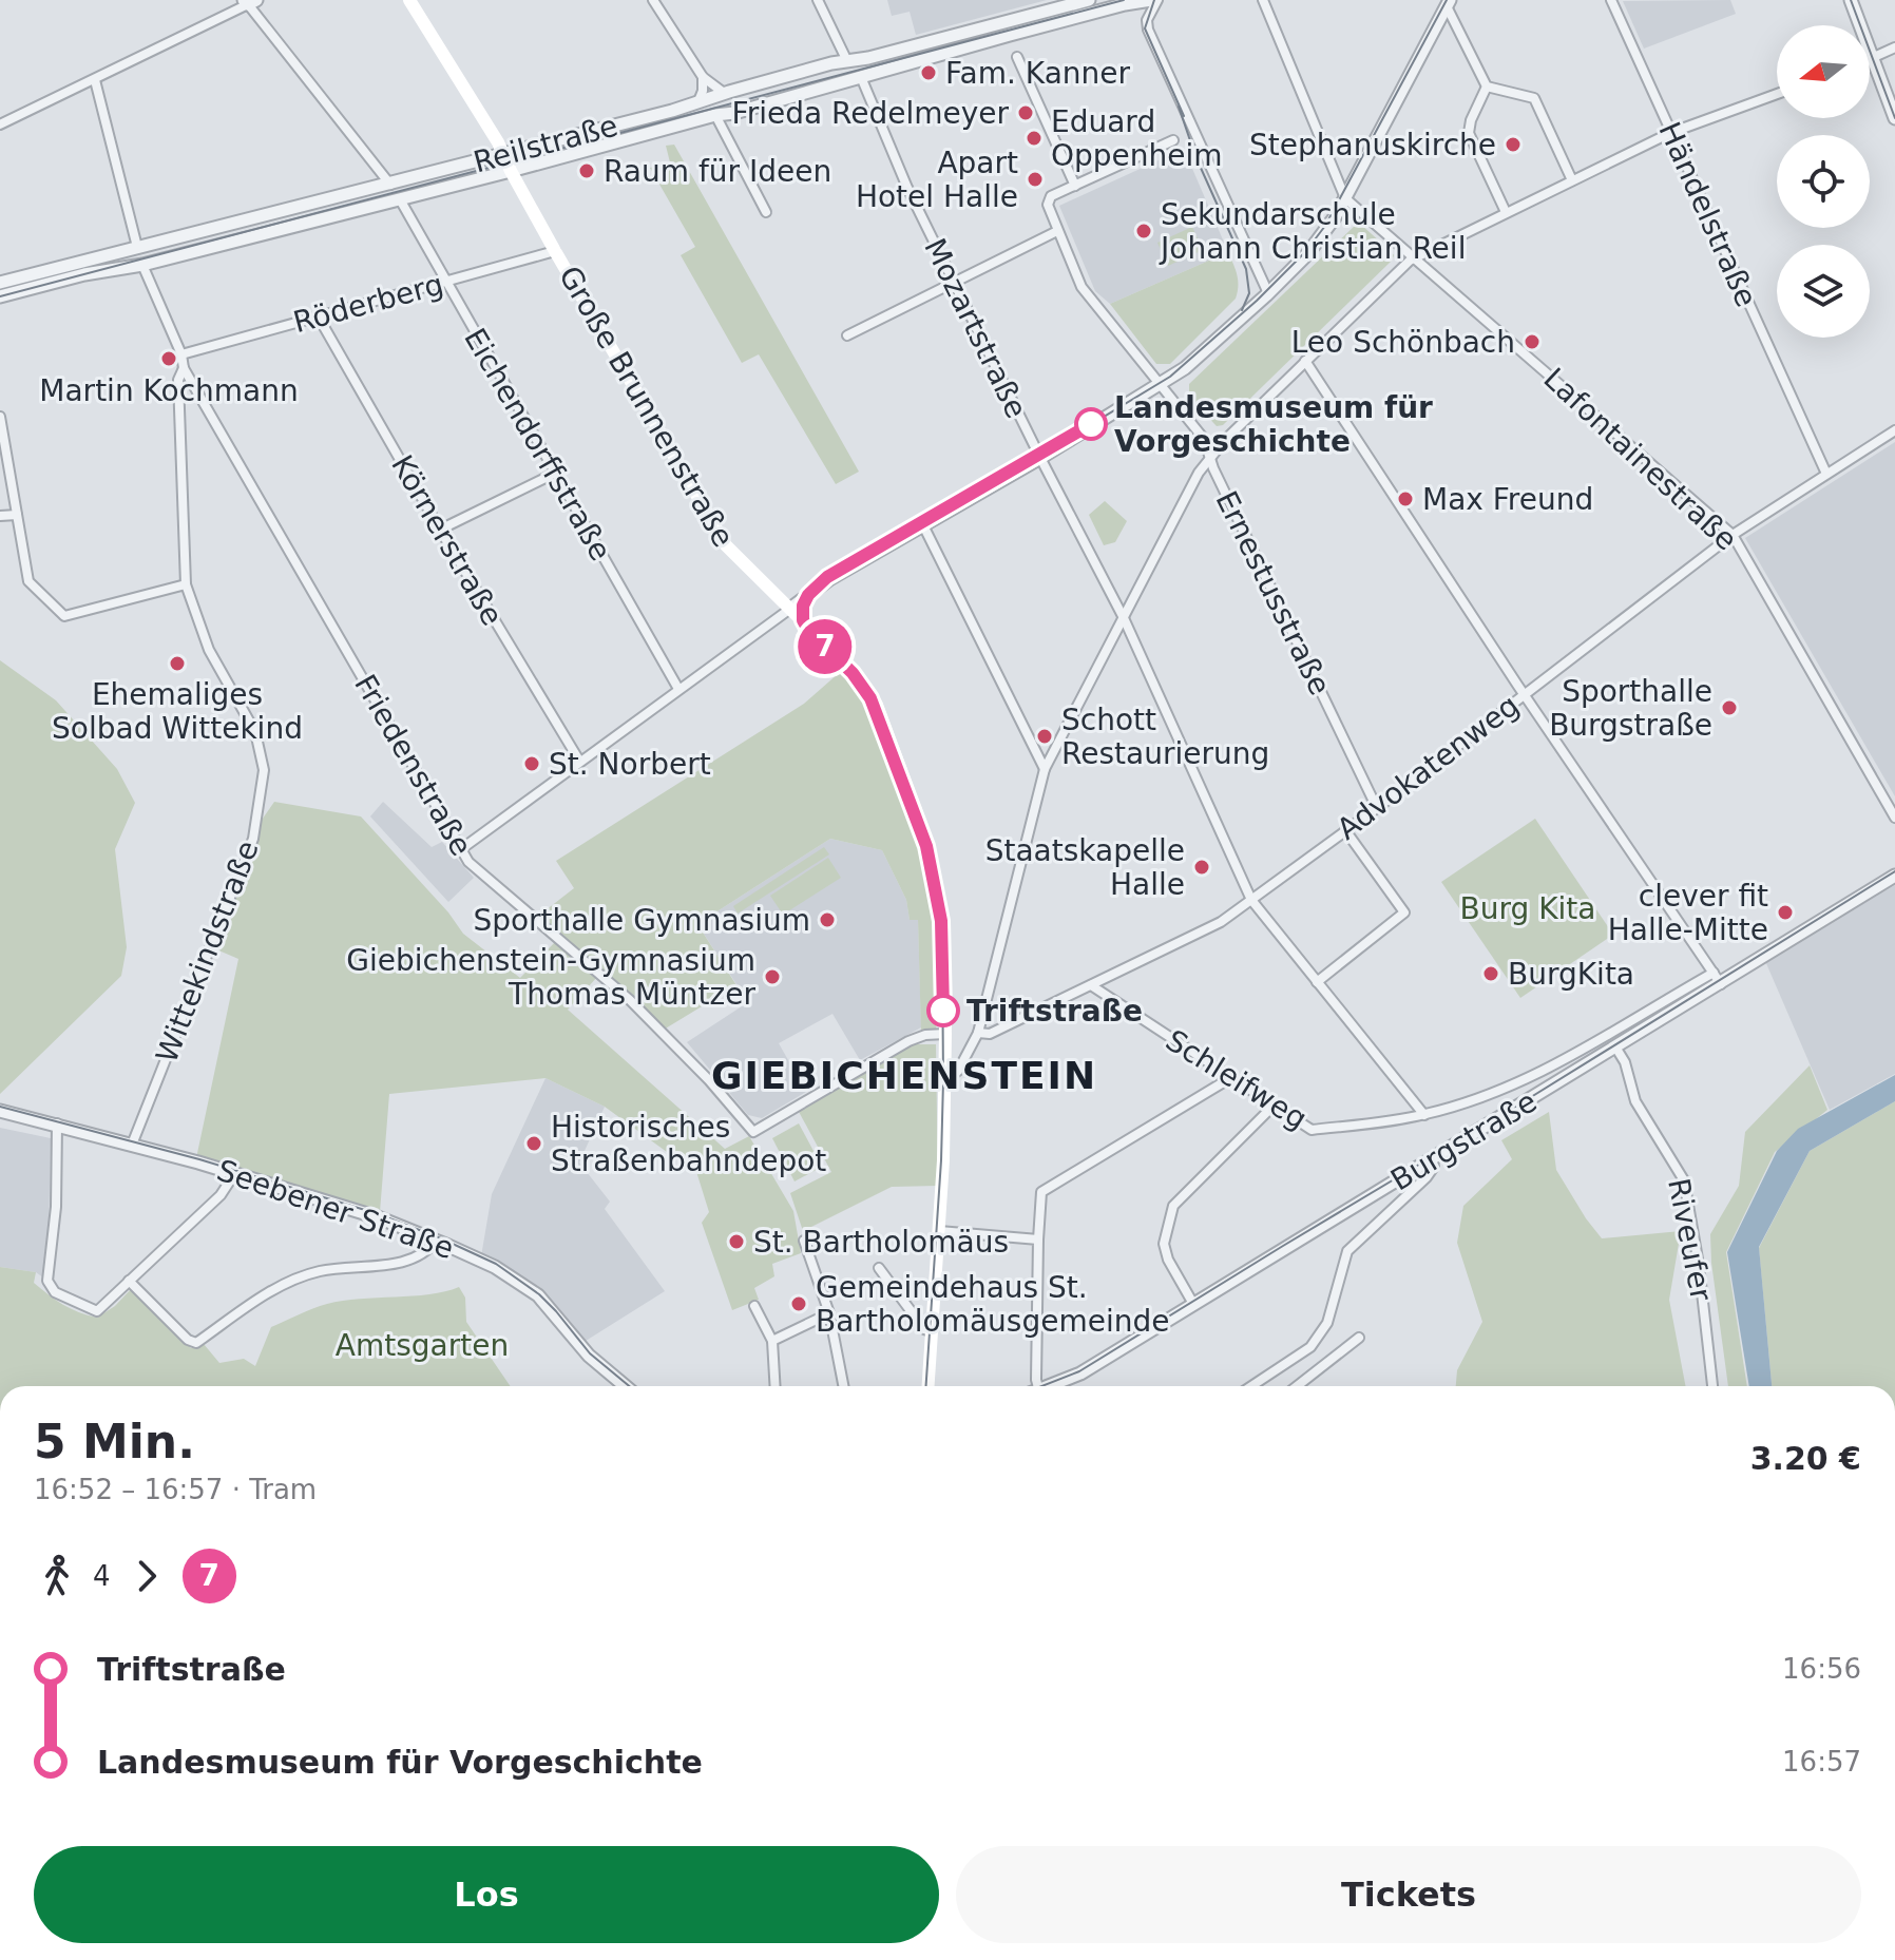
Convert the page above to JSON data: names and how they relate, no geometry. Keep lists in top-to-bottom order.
{
  "streets": {
    "main road": ["Große Brunnenstraße"],
    "street": [
      "Reilstraße",
      "Händelstraße",
      "Röderberg",
      "Mozartstraße",
      "Eichendorffstraße",
      "Lafontainestraße",
      "Körnerstraße",
      "Ernestusstraße",
      "Friedenstraße",
      "Advokatenweg",
      "Wittekindstraße",
      "Schleifweg",
      "Burgstraße",
      "Seebener Straße",
      "Riveufer"
    ]
  },
  "crossings": [
    ["Reilstraße", "Mozartstraße"],
    ["Reilstraße", "Große Brunnenstraße"],
    ["Reilstraße", "Eichendorffstraße"],
    ["Reilstraße", "Friedenstraße"],
    ["Händelstraße", "Advokatenweg"],
    ["Röderberg", "Große Brunnenstraße"],
    ["Röderberg", "Eichendorffstraße"],
    ["Röderberg", "Körnerstraße"],
    ["Röderberg", "Friedenstraße"],
    ["Mozartstraße", "Advokatenweg"],
    ["Mozartstraße", "Schleifweg"],
    ["Große Brunnenstraße", "Friedenstraße"],
    ["Lafontainestraße", "Advokatenweg"],
    ["Ernestusstraße", "Advokatenweg"],
    ["Friedenstraße", "Wittekindstraße"],
    ["Advokatenweg", "Schleifweg"],
    ["Wittekindstraße", "Seebener Straße"],
    ["Schleifweg", "Burgstraße"],
    ["Burgstraße", "Riveufer"]
  ],
  "districts": ["GIEBICHENSTEIN"],
  "parks": ["Burg Kita", "Amtsgarten"],
  "places": [
    "Fam. Kanner",
    "Frieda Redelmeyer",
    "Eduard Oppenheim",
    "Stephanuskirche",
    "Raum für Ideen",
    "Apart Hotel Halle",
    "Sekundarschule Johann Christian Reil",
    "Leo Schönbach",
    "Martin Kochmann",
    "Landesmuseum für Vorgeschichte",
    "Max Freund",
    "Ehemaliges Solbad Wittekind",
    "Sporthalle Burgstraße",
    "Schott Restaurierung",
    "St. Norbert",
    "Staatskapelle Halle",
    "clever fit Halle-Mitte",
    "Sporthalle Gymnasium",
    "BurgKita",
    "Giebichenstein-Gymnasium Thomas Müntzer",
    "Triftstraße",
    "Historisches Straßenbahndepot",
    "St. Bartholomäus",
    "Gemeindehaus St. Bartholomäusgemeinde"
  ],
  "lines": ["tram line 7"],
  "north": "left",
  "page": {
    "on_map": "7",
    "heading": ["5 Min.", "16:52 – 16:57 · Tram", "3.20 €"],
    "legs": ["4", "7"],
    "list": [
      {
        "name": "Triftstraße",
        "value": "16:56"
      },
      {
        "name": "Landesmuseum für Vorgeschichte",
        "value": "16:57"
      }
    ],
    "buttons": ["Los", "Tickets"]
  }
}
